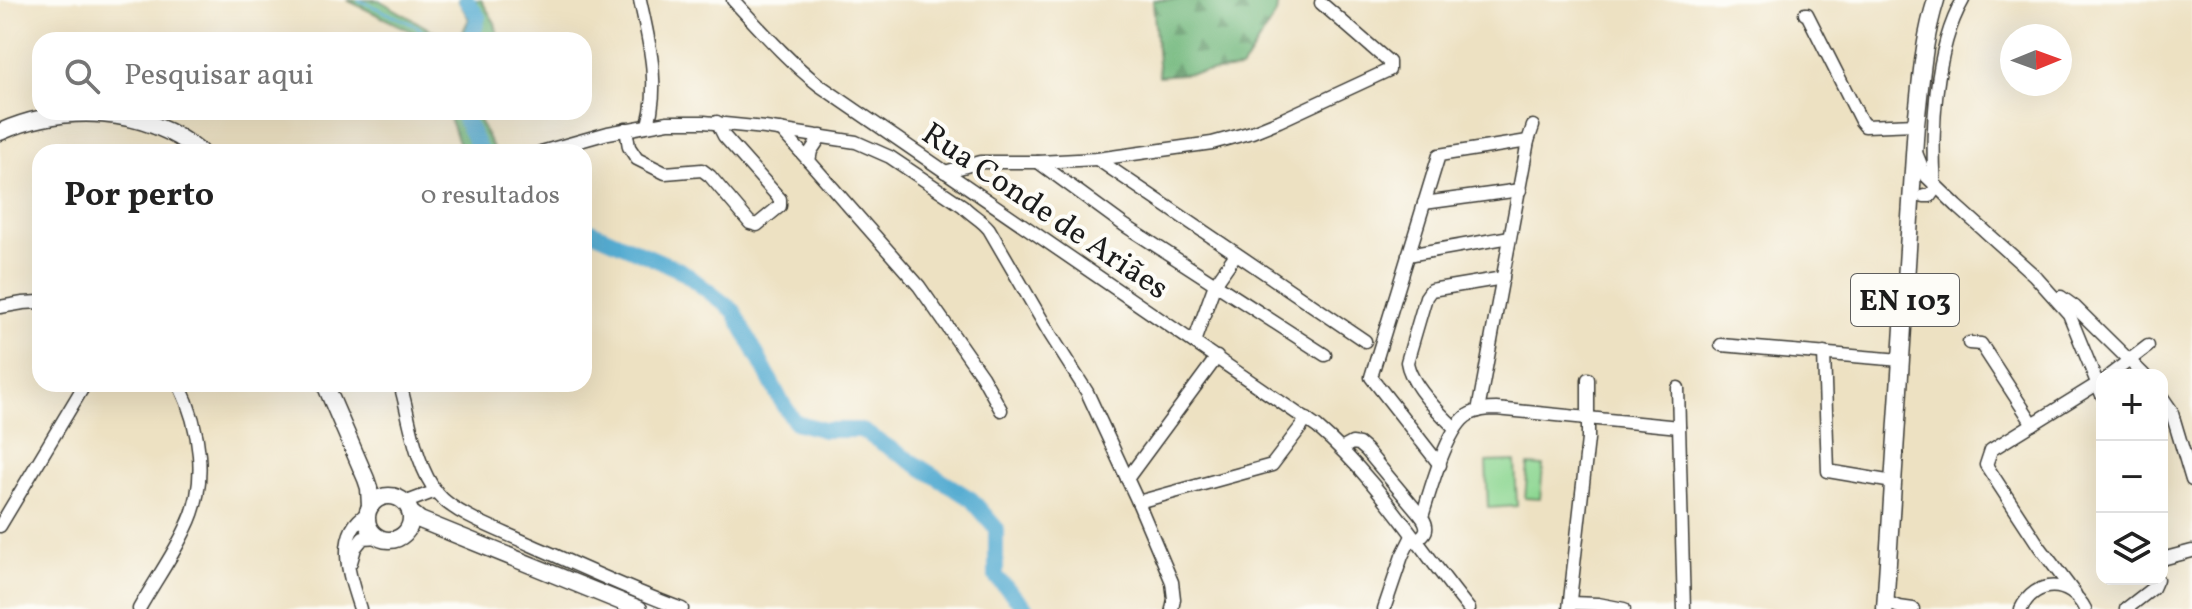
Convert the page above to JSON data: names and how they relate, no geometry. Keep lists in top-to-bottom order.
{
  "streets": {
    "main road": ["EN 103"],
    "street": ["Rua Conde de Ariães"]
  },
  "north": "right",
  "page": {
    "search": "Pesquisar aqui",
    "heading": ["Por perto", "0 resultados"],
    "map_buttons": ["+", "−"]
  }
}
